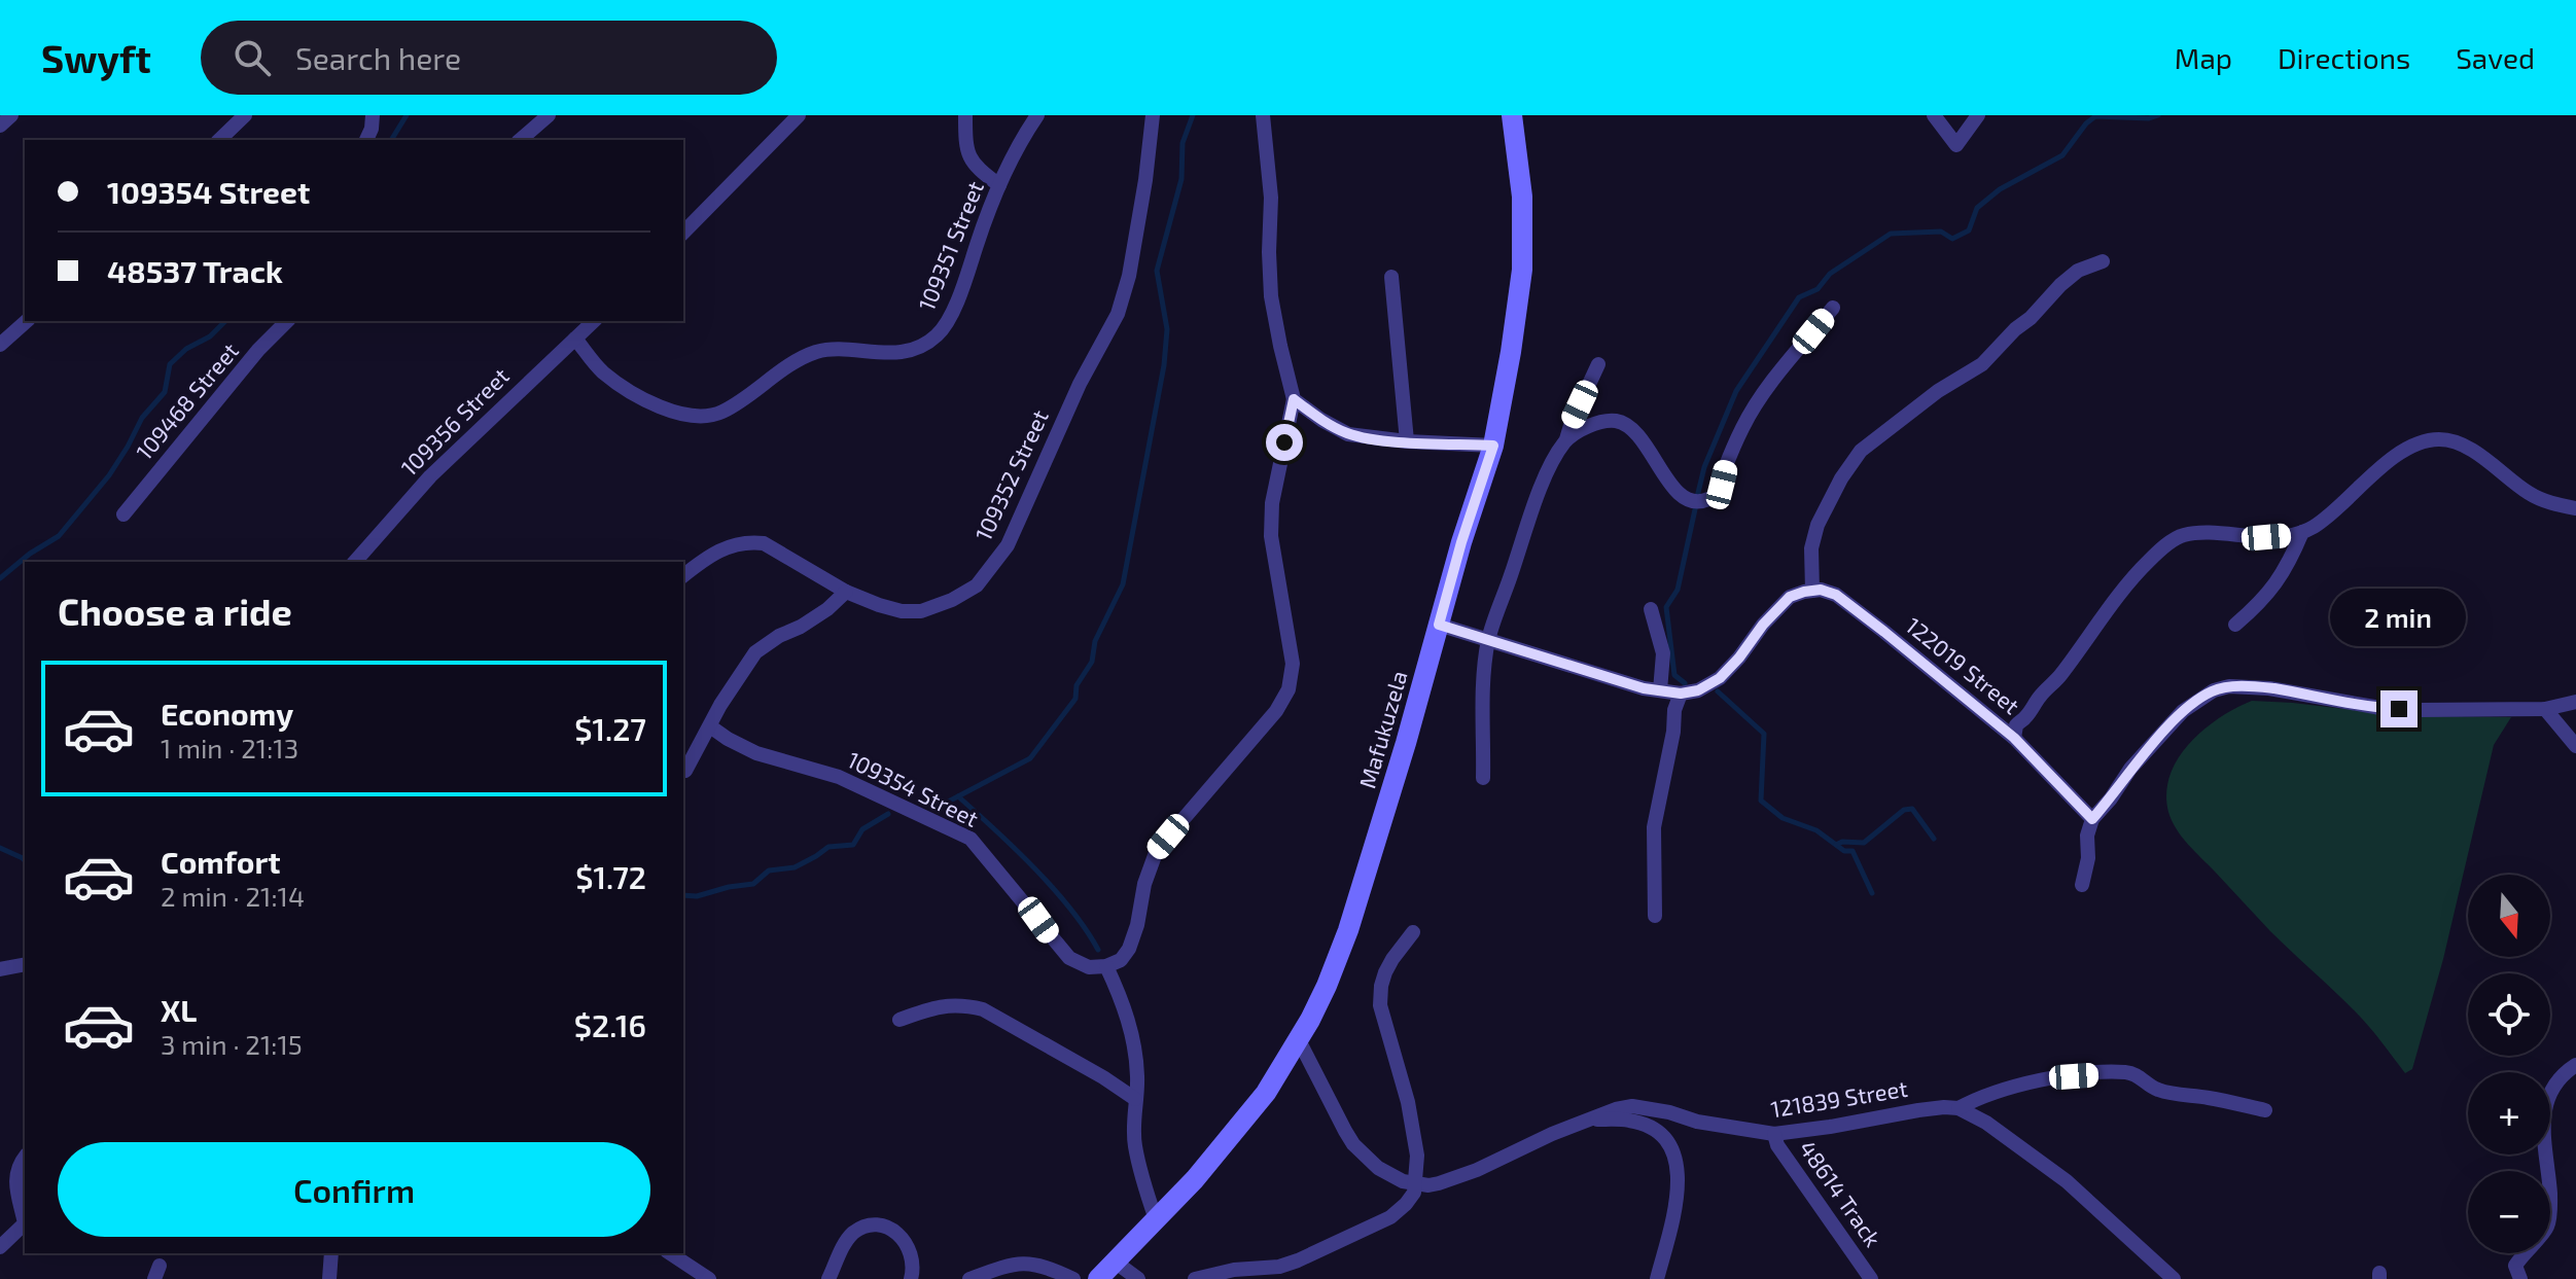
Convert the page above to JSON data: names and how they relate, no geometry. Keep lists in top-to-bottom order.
{
  "streets": {
    "main road": ["Mafukuzela"],
    "street": [
      "109351 Street",
      "109468 Street",
      "109356 Street",
      "109352 Street",
      "122019 Street",
      "109354 Street",
      "121839 Street",
      "48614 Track"
    ]
  },
  "crossings": [
    ["109351 Street", "109356 Street"],
    ["121839 Street", "48614 Track"]
  ],
  "north": "bottom",
  "page": {
    "header": "Swyft",
    "search": "Search here",
    "nav": ["Map", "Directions", "Saved"],
    "banner": ["109354 Street", "48537 Track"],
    "heading": "Choose a ride",
    "bubble": "2 min",
    "list": [
      {
        "name": "Economy",
        "note": "1 min · 21:13",
        "value": "$1.27"
      },
      {
        "name": "Comfort",
        "note": "2 min · 21:14",
        "value": "$1.72"
      },
      {
        "name": "XL",
        "note": "3 min · 21:15",
        "value": "$2.16"
      }
    ],
    "map_buttons": ["+", "−"],
    "buttons": "Confirm"
  }
}
